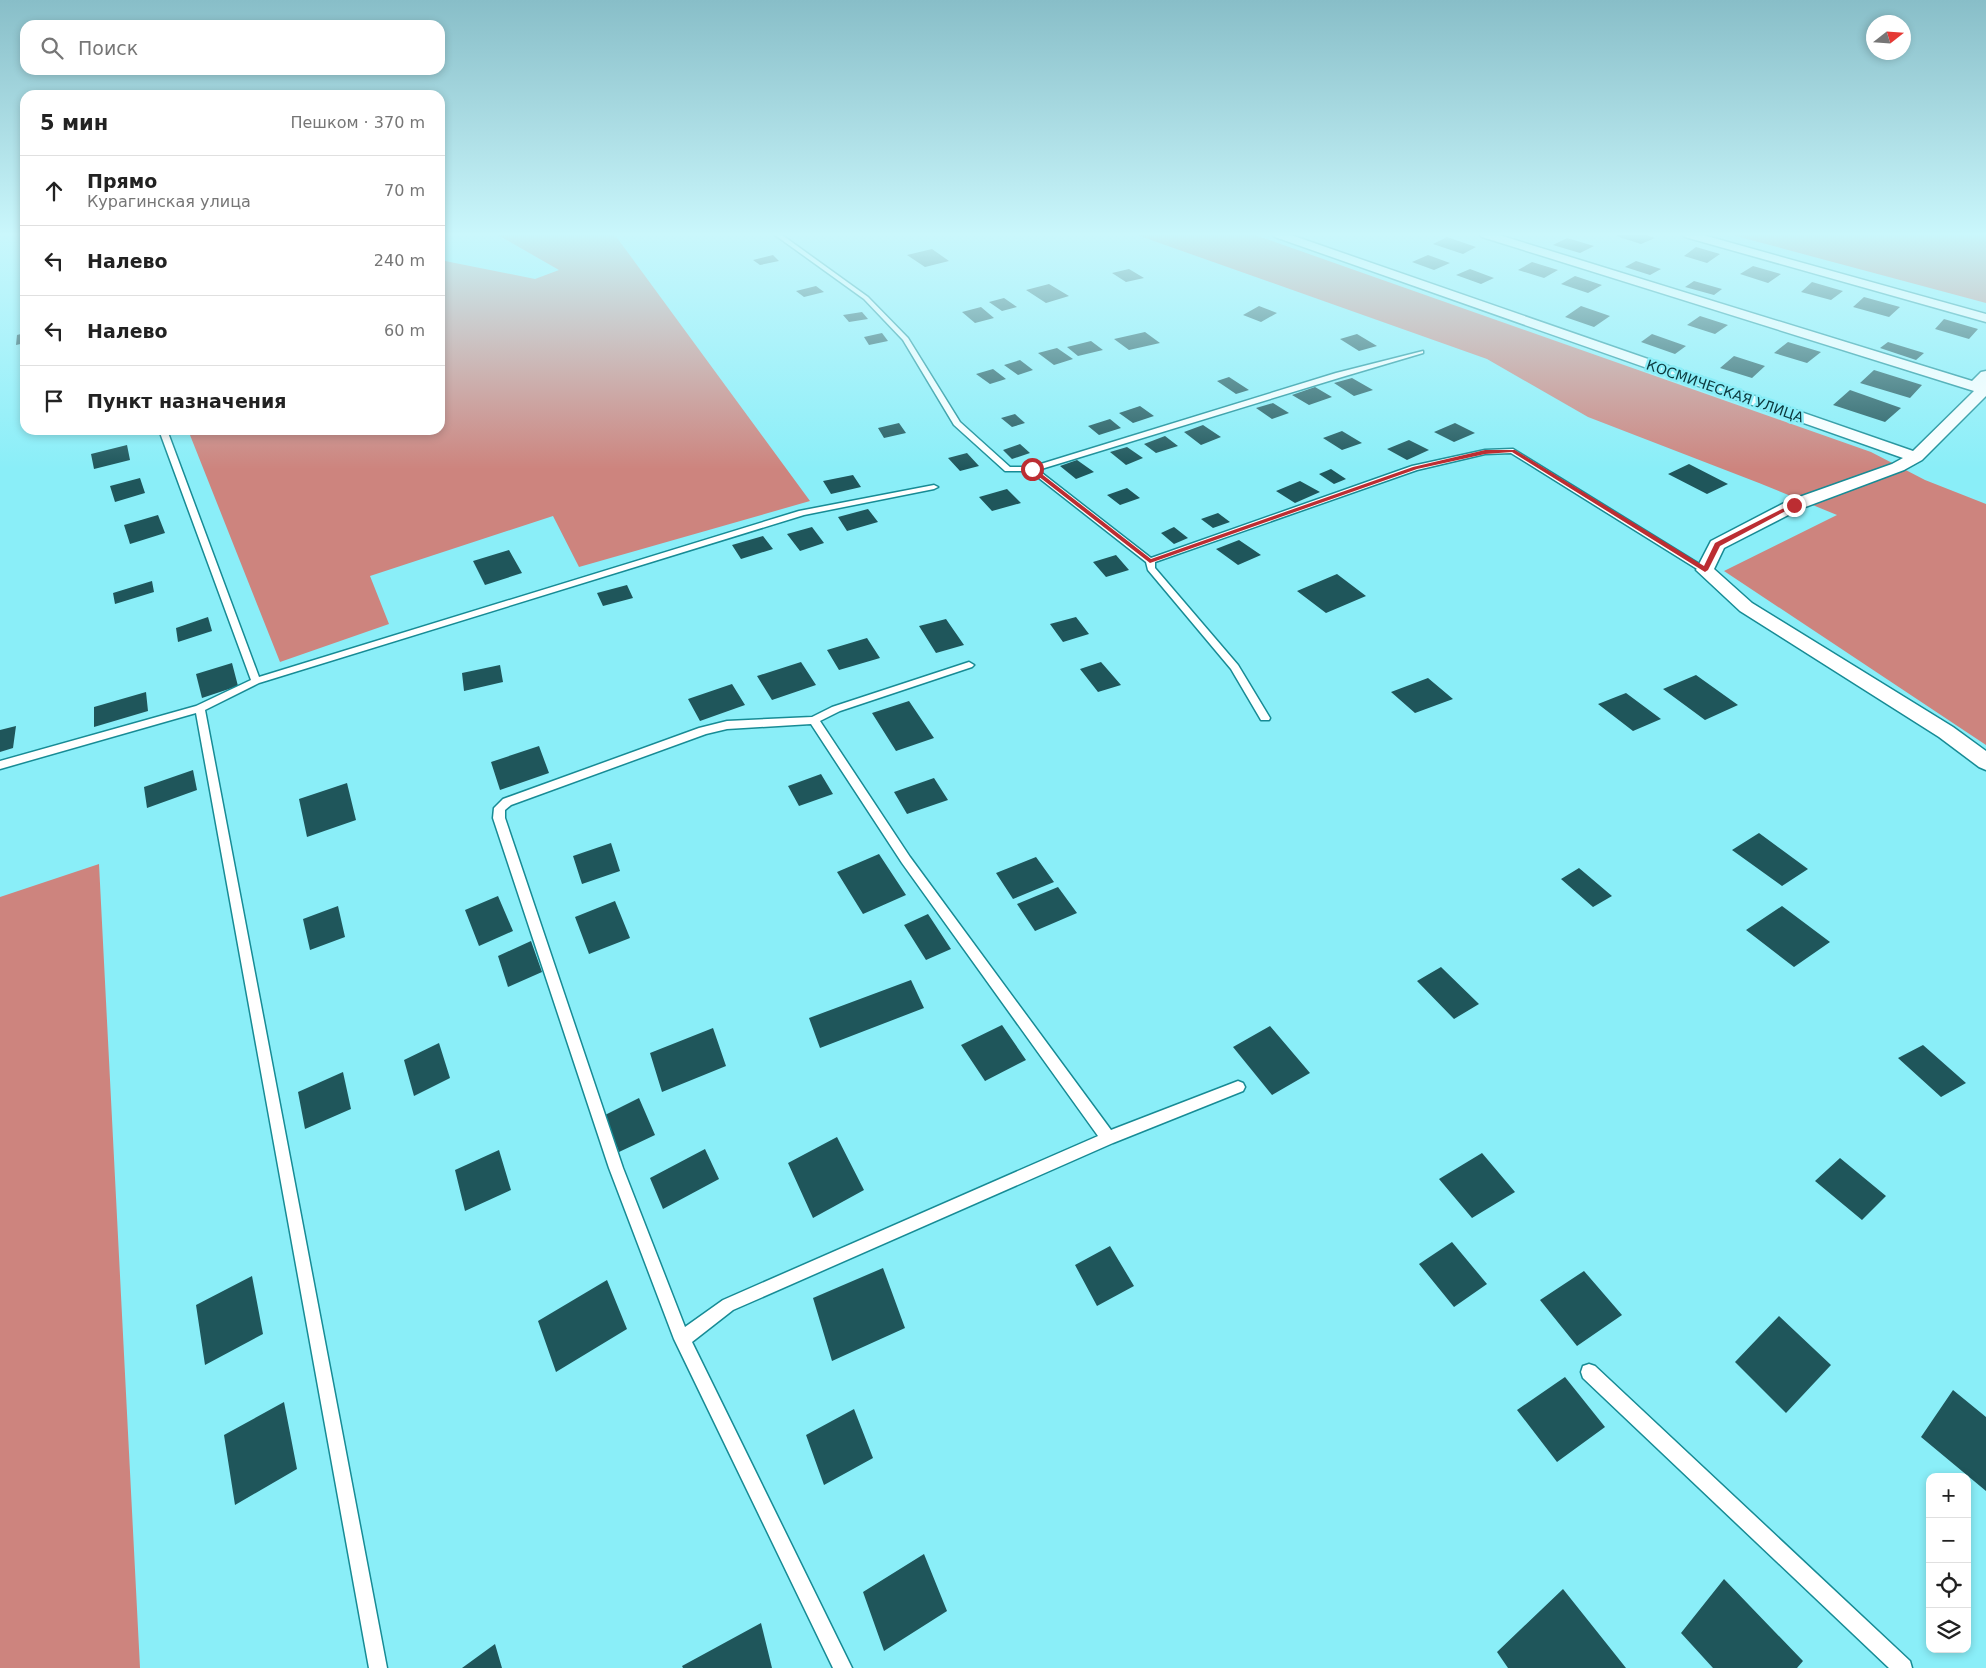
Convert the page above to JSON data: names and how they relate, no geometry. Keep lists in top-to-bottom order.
{
  "streets": {
    "street": ["КОСМИЧЕСКАЯ УЛИЦА"]
  },
  "north": "right",
  "page": {
    "search": "Поиск",
    "heading": ["5 мин", "Пешком · 370 m"],
    "list": [
      ["Прямо", "Курагинская улица", "70 m"],
      ["Налево", "240 m"],
      ["Налево", "60 m"],
      "Пункт назначения"
    ],
    "map_buttons": ["+", "−"]
  }
}
